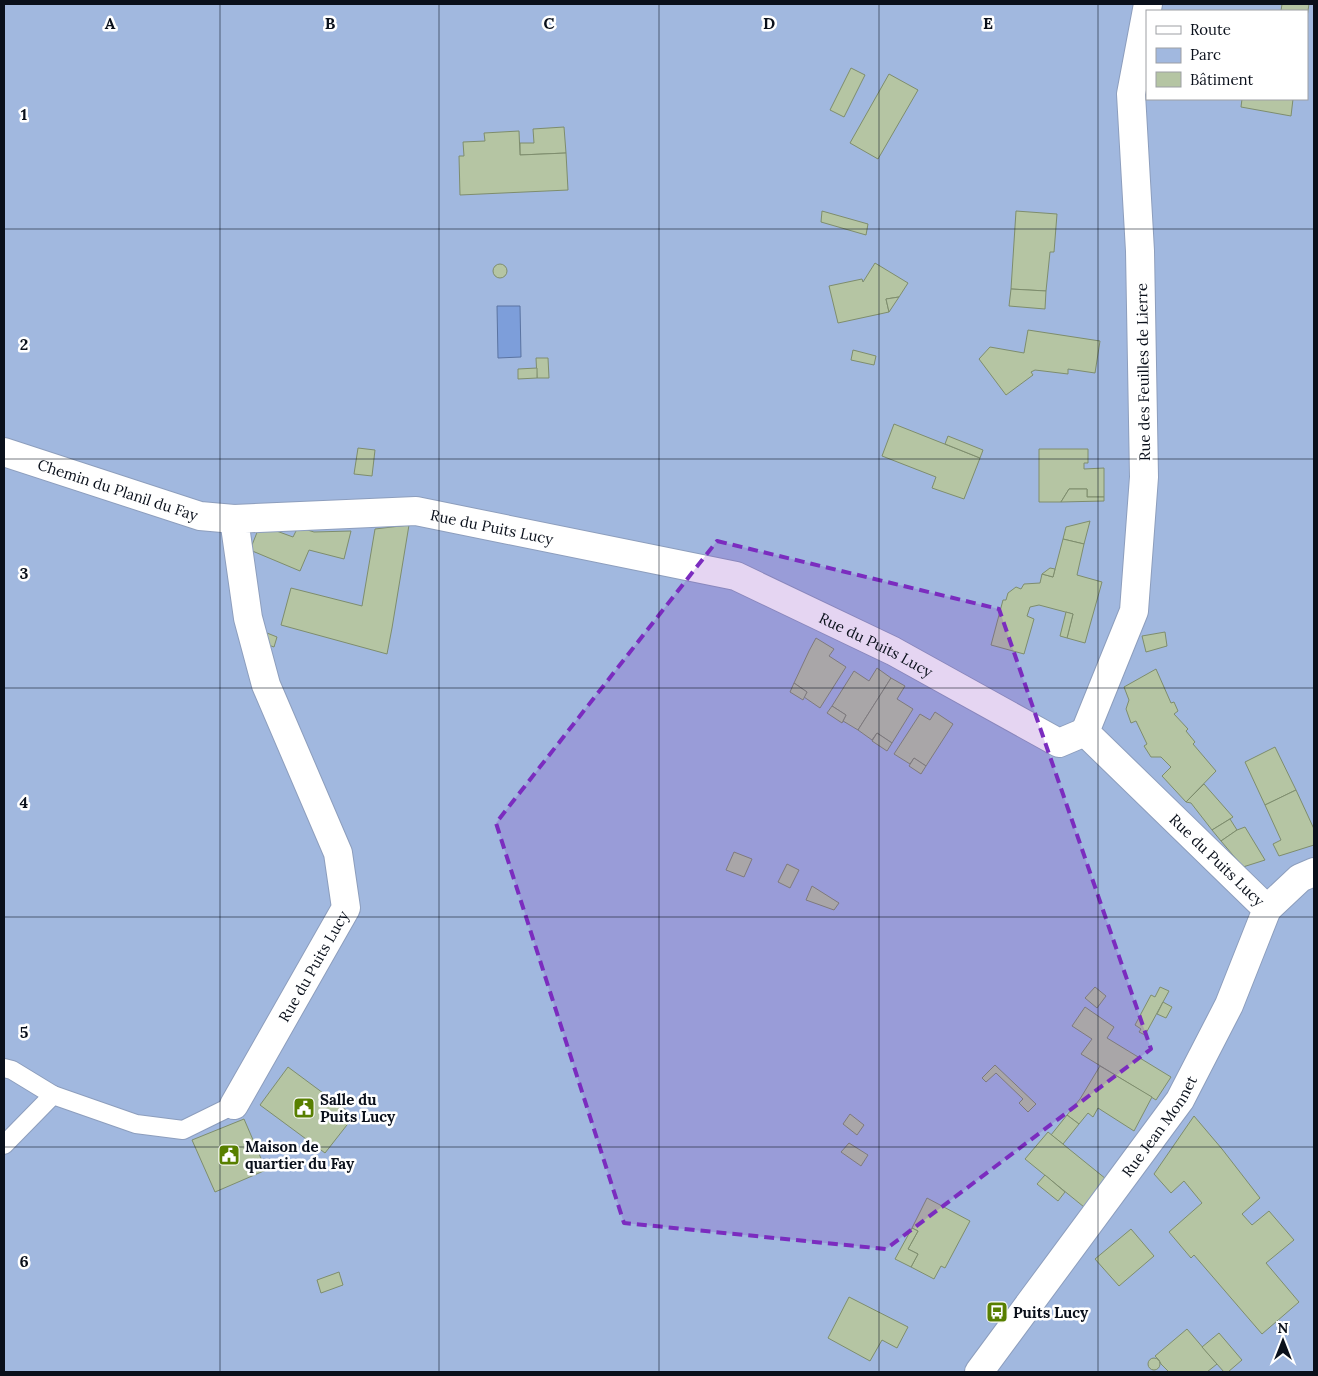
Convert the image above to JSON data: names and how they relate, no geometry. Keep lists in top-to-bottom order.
{
  "streets": {
    "street": [
      "Rue des Feuilles de Lierre",
      "Chemin du Planil du Fay",
      "Rue du Puits Lucy",
      "Rue Jean Monnet"
    ]
  },
  "crossings": [
    ["Rue des Feuilles de Lierre", "Rue du Puits Lucy"],
    ["Chemin du Planil du Fay", "Rue du Puits Lucy"],
    ["Rue du Puits Lucy", "Rue Jean Monnet"]
  ],
  "places": {
    "public building": ["Salle du Puits Lucy", "Maison de quartier du Fay"],
    "bus stop": ["Puits Lucy"]
  },
  "legend": ["Route", "Parc", "Bâtiment"],
  "north": "top",
  "grid": {
    "columns": [
      "A",
      "B",
      "C",
      "D",
      "E"
    ],
    "rows": [
      "1",
      "2",
      "3",
      "4",
      "5",
      "6"
    ]
  }
}
